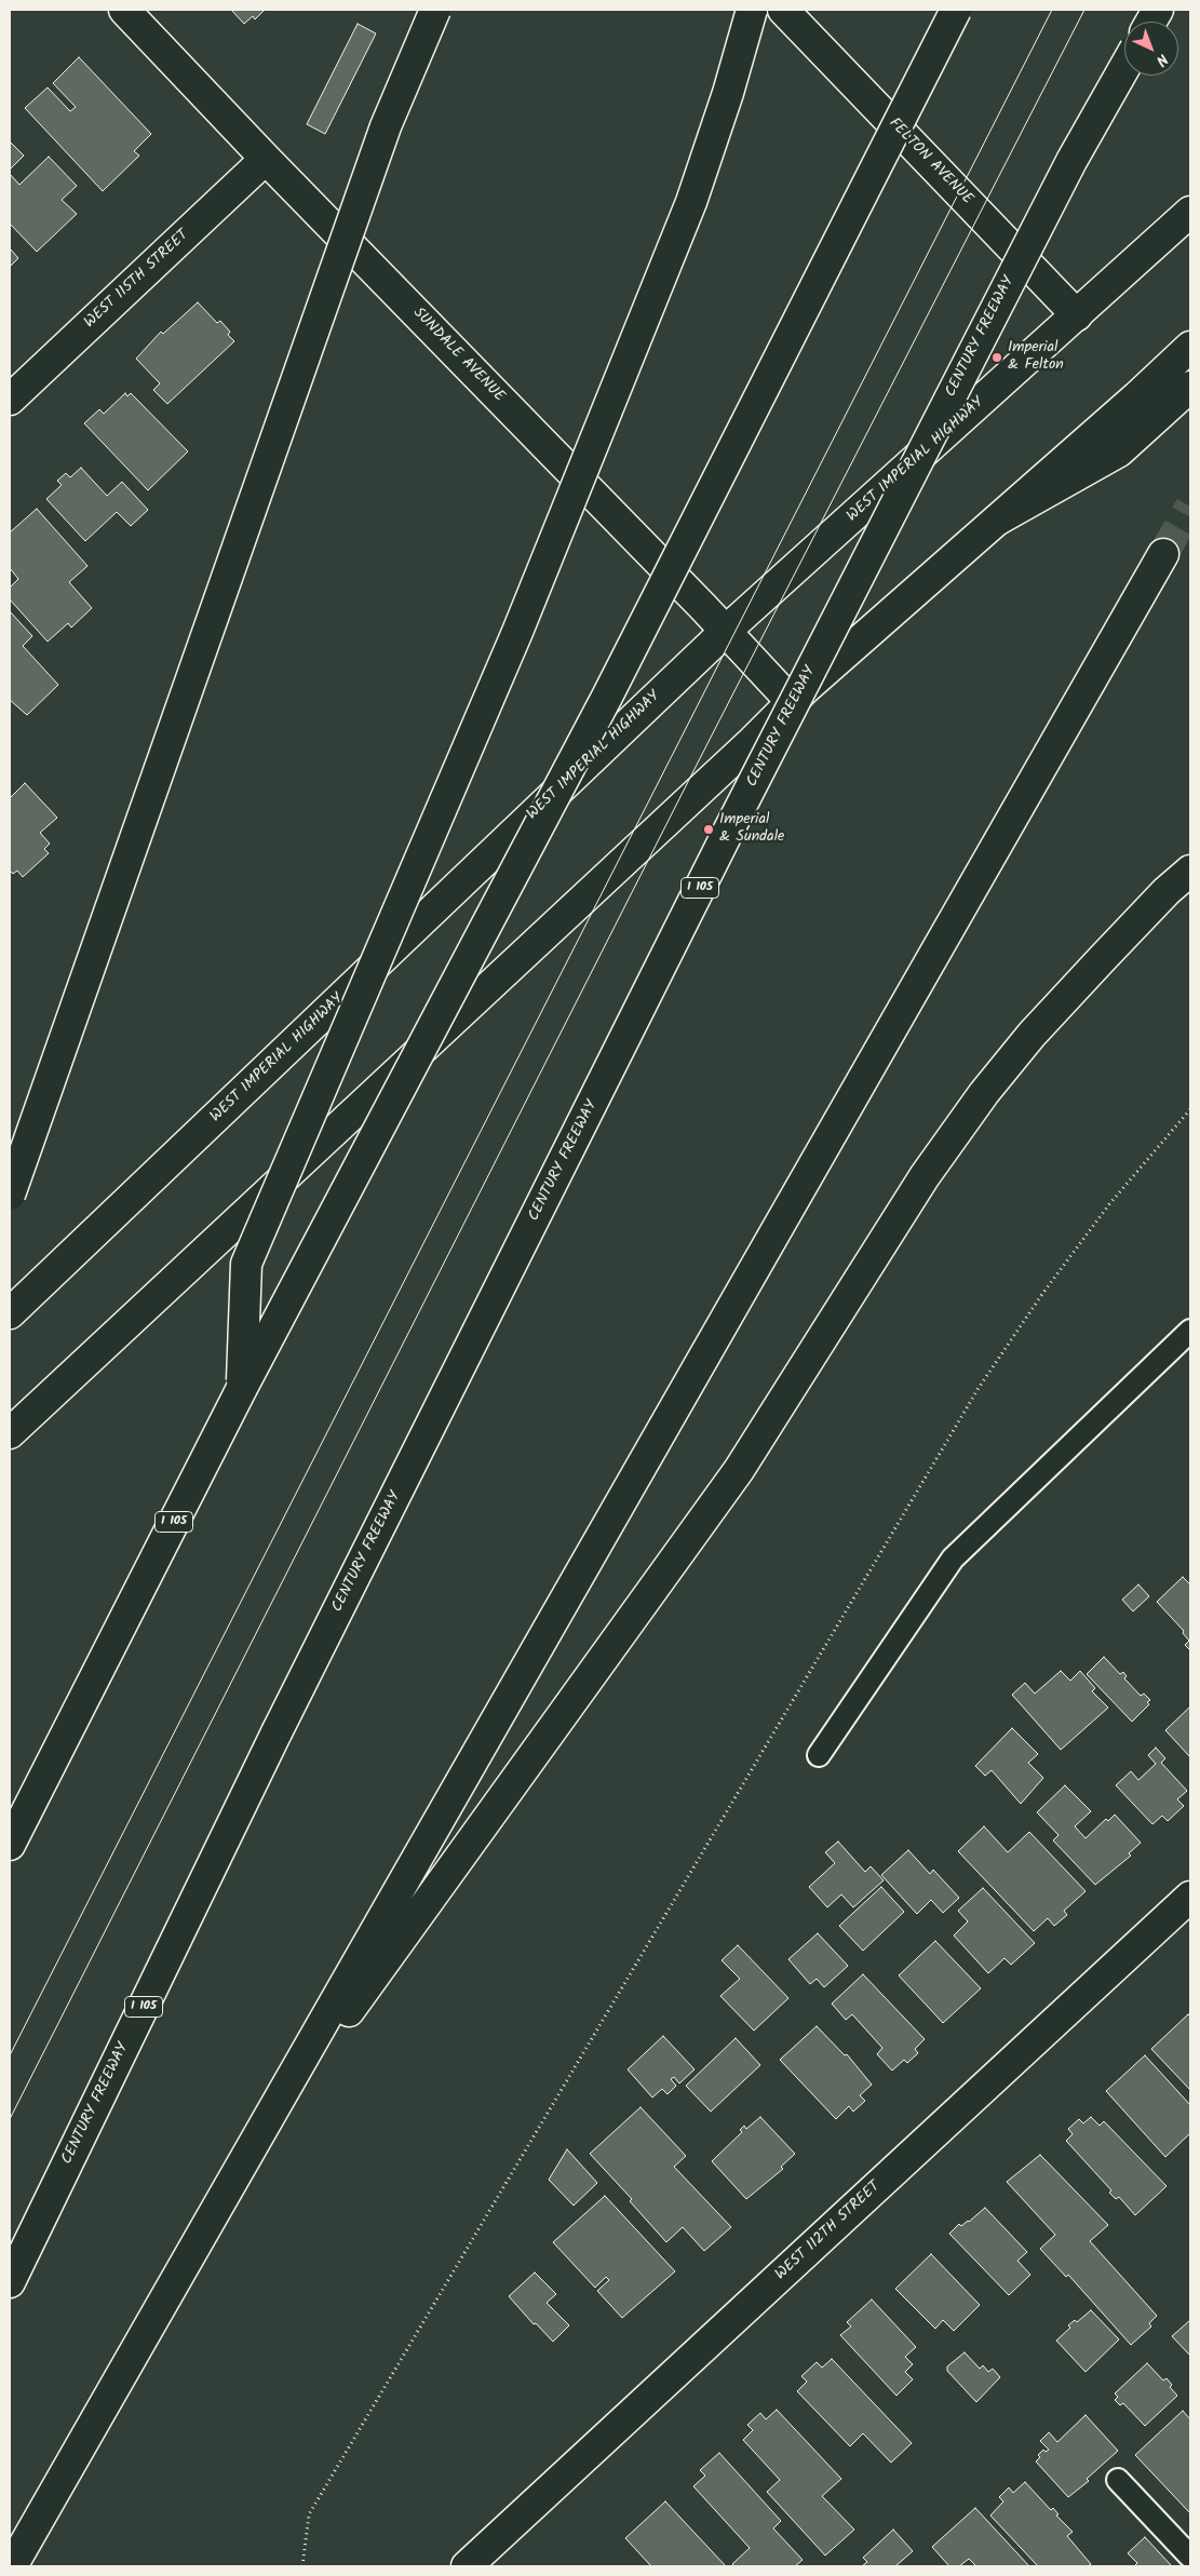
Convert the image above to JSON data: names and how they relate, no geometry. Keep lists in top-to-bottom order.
{
  "streets": {
    "main road": [
      "FELTON AVENUE",
      "WEST 115TH STREET",
      "CENTURY FREEWAY",
      "SUNDALE AVENUE",
      "WEST IMPERIAL HIGHWAY",
      "I 105",
      "WEST 112TH STREET"
    ]
  },
  "crossings": [
    ["FELTON AVENUE", "WEST IMPERIAL HIGHWAY"],
    ["WEST 115TH STREET", "SUNDALE AVENUE"],
    ["SUNDALE AVENUE", "WEST IMPERIAL HIGHWAY"]
  ],
  "places": ["Imperial & Felton", "Imperial & Sundale"],
  "north": "bottom right"
}
